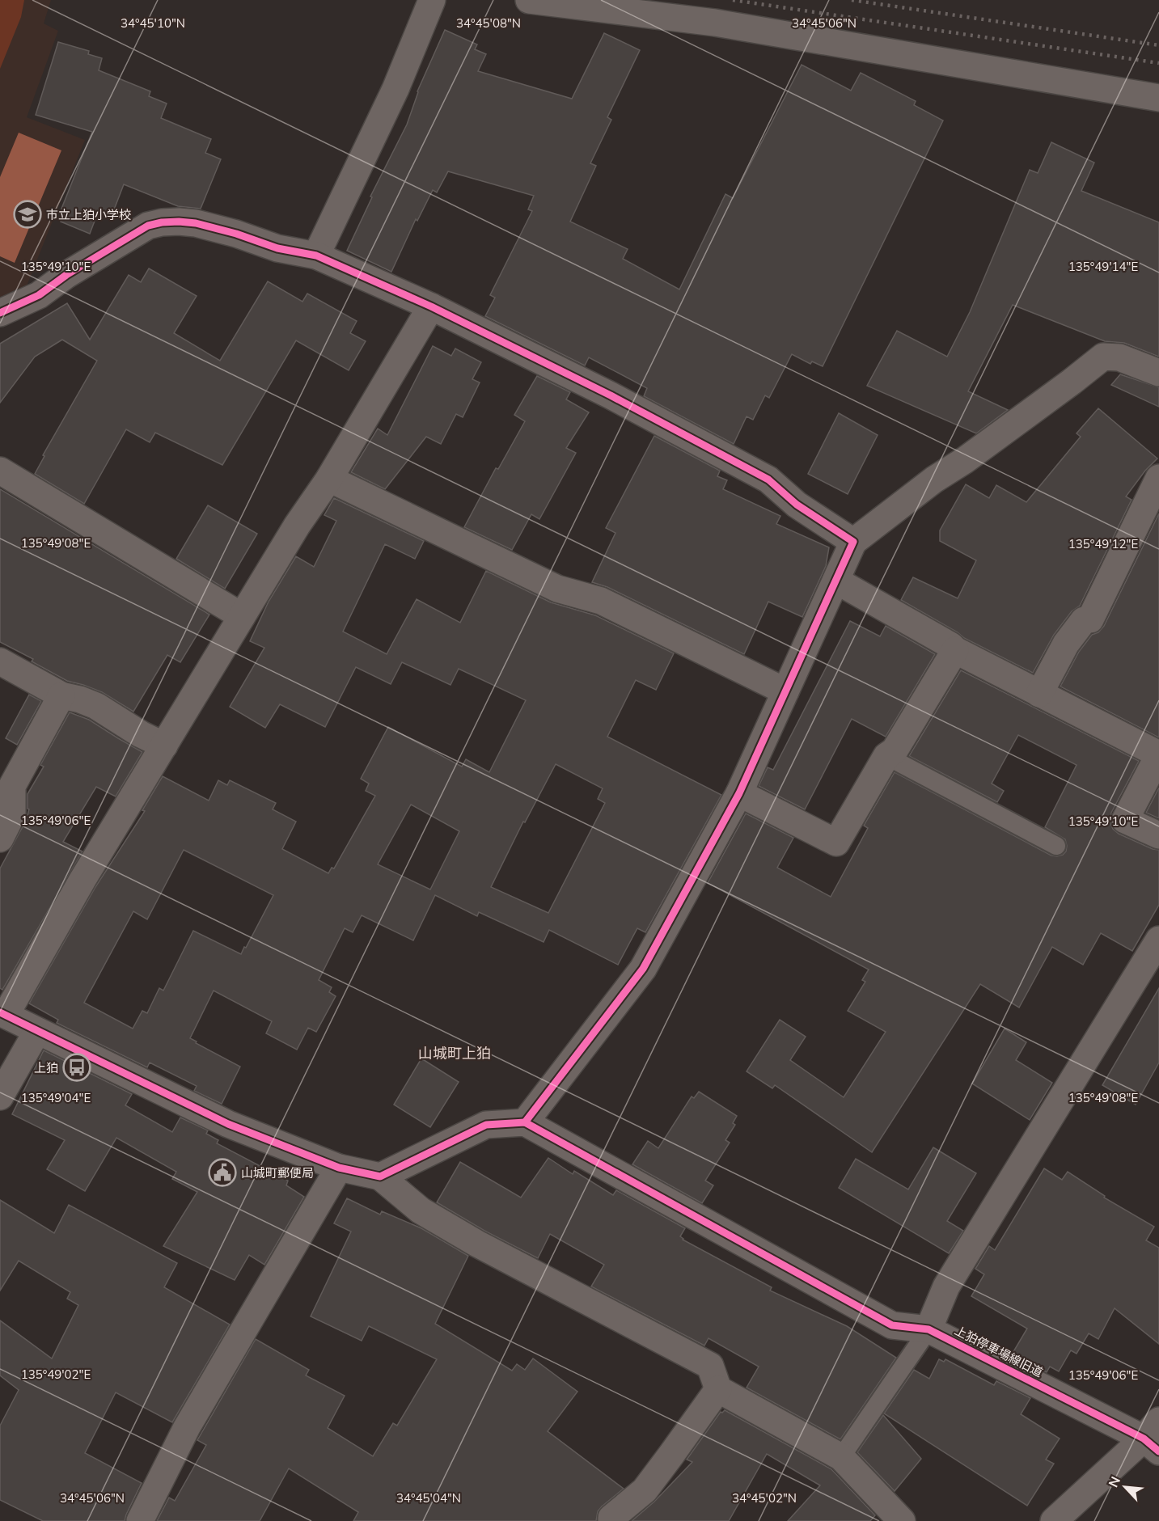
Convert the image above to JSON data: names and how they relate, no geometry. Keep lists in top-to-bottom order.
{
  "streets": {
    "street": ["上狛停車場線旧道"]
  },
  "districts": ["山城町上狛"],
  "places": {
    "school or university": ["市立上狛小学校"],
    "bus stop": ["上狛"],
    "public building": ["山城町郵便局"]
  },
  "north": "top left",
  "coordinates": [
    "34°45'10\"N",
    "34°45'08\"N",
    "34°45'06\"N",
    "135°49'10\"E",
    "135°49'14\"E",
    "135°49'08\"E",
    "135°49'12\"E",
    "135°49'06\"E",
    "135°49'04\"E",
    "135°49'02\"E",
    "34°45'04\"N",
    "34°45'02\"N"
  ]
}
